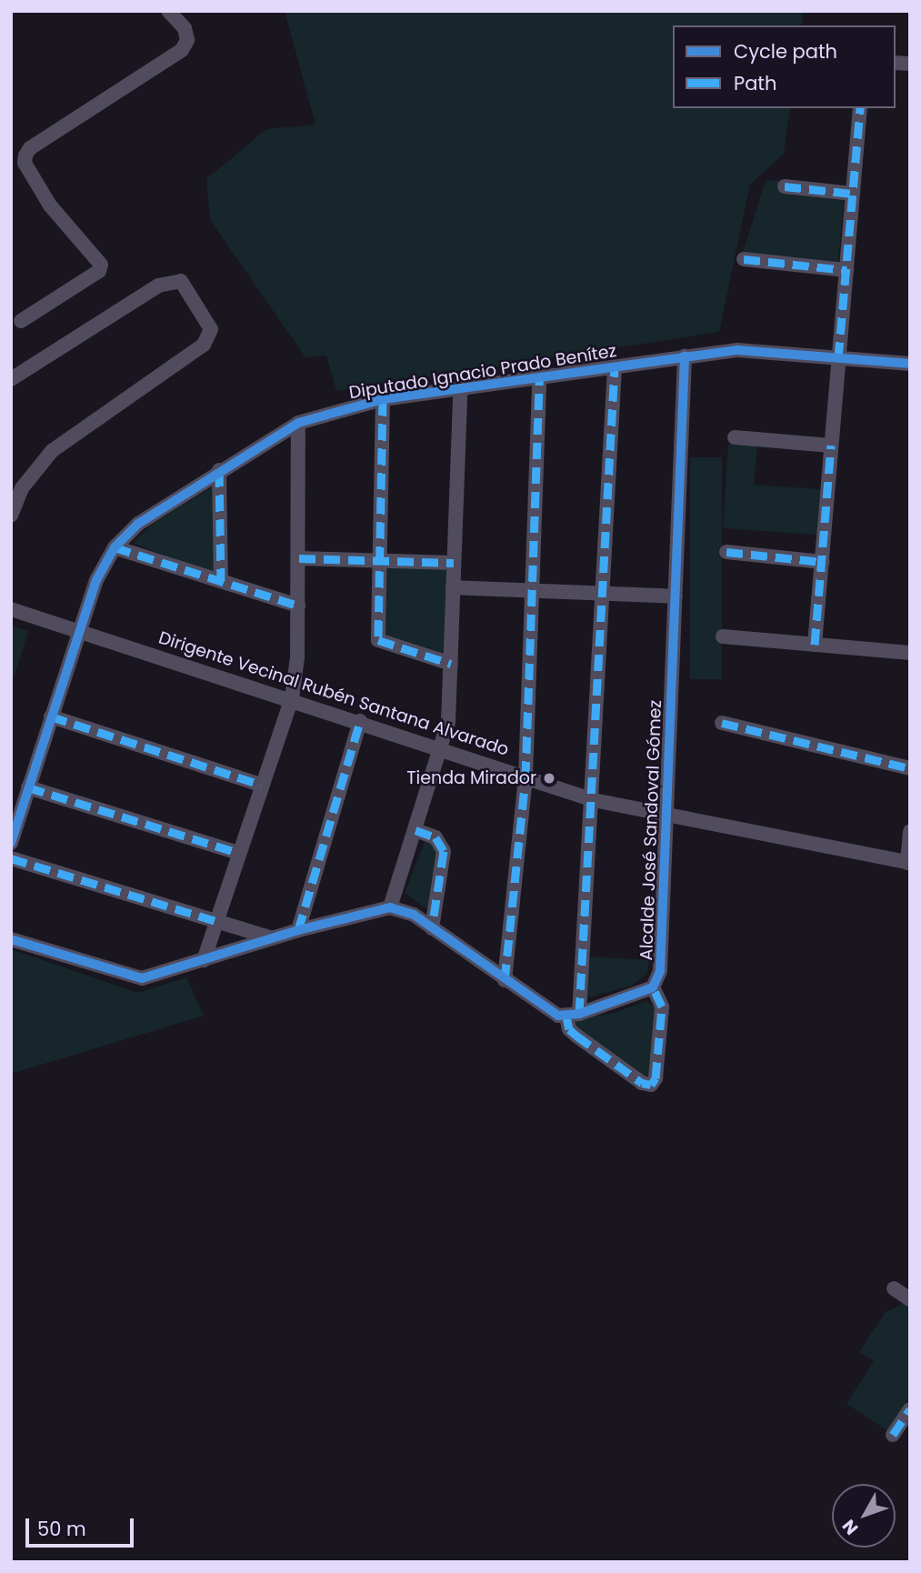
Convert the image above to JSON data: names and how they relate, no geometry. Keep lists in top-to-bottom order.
{
  "streets": {
    "street": ["Diputado Ignacio Prado Benítez", "Dirigente Vecinal Rubén Santana Alvarado", "Alcalde José Sandoval Gómez"]
  },
  "crossings": [
    ["Diputado Ignacio Prado Benítez", "Dirigente Vecinal Rubén Santana Alvarado"],
    ["Diputado Ignacio Prado Benítez", "Alcalde José Sandoval Gómez"],
    ["Dirigente Vecinal Rubén Santana Alvarado", "Alcalde José Sandoval Gómez"]
  ],
  "places": ["Tienda Mirador"],
  "legend": ["Cycle path", "Path"],
  "scale_bar": "50 m",
  "north": "bottom left"
}
